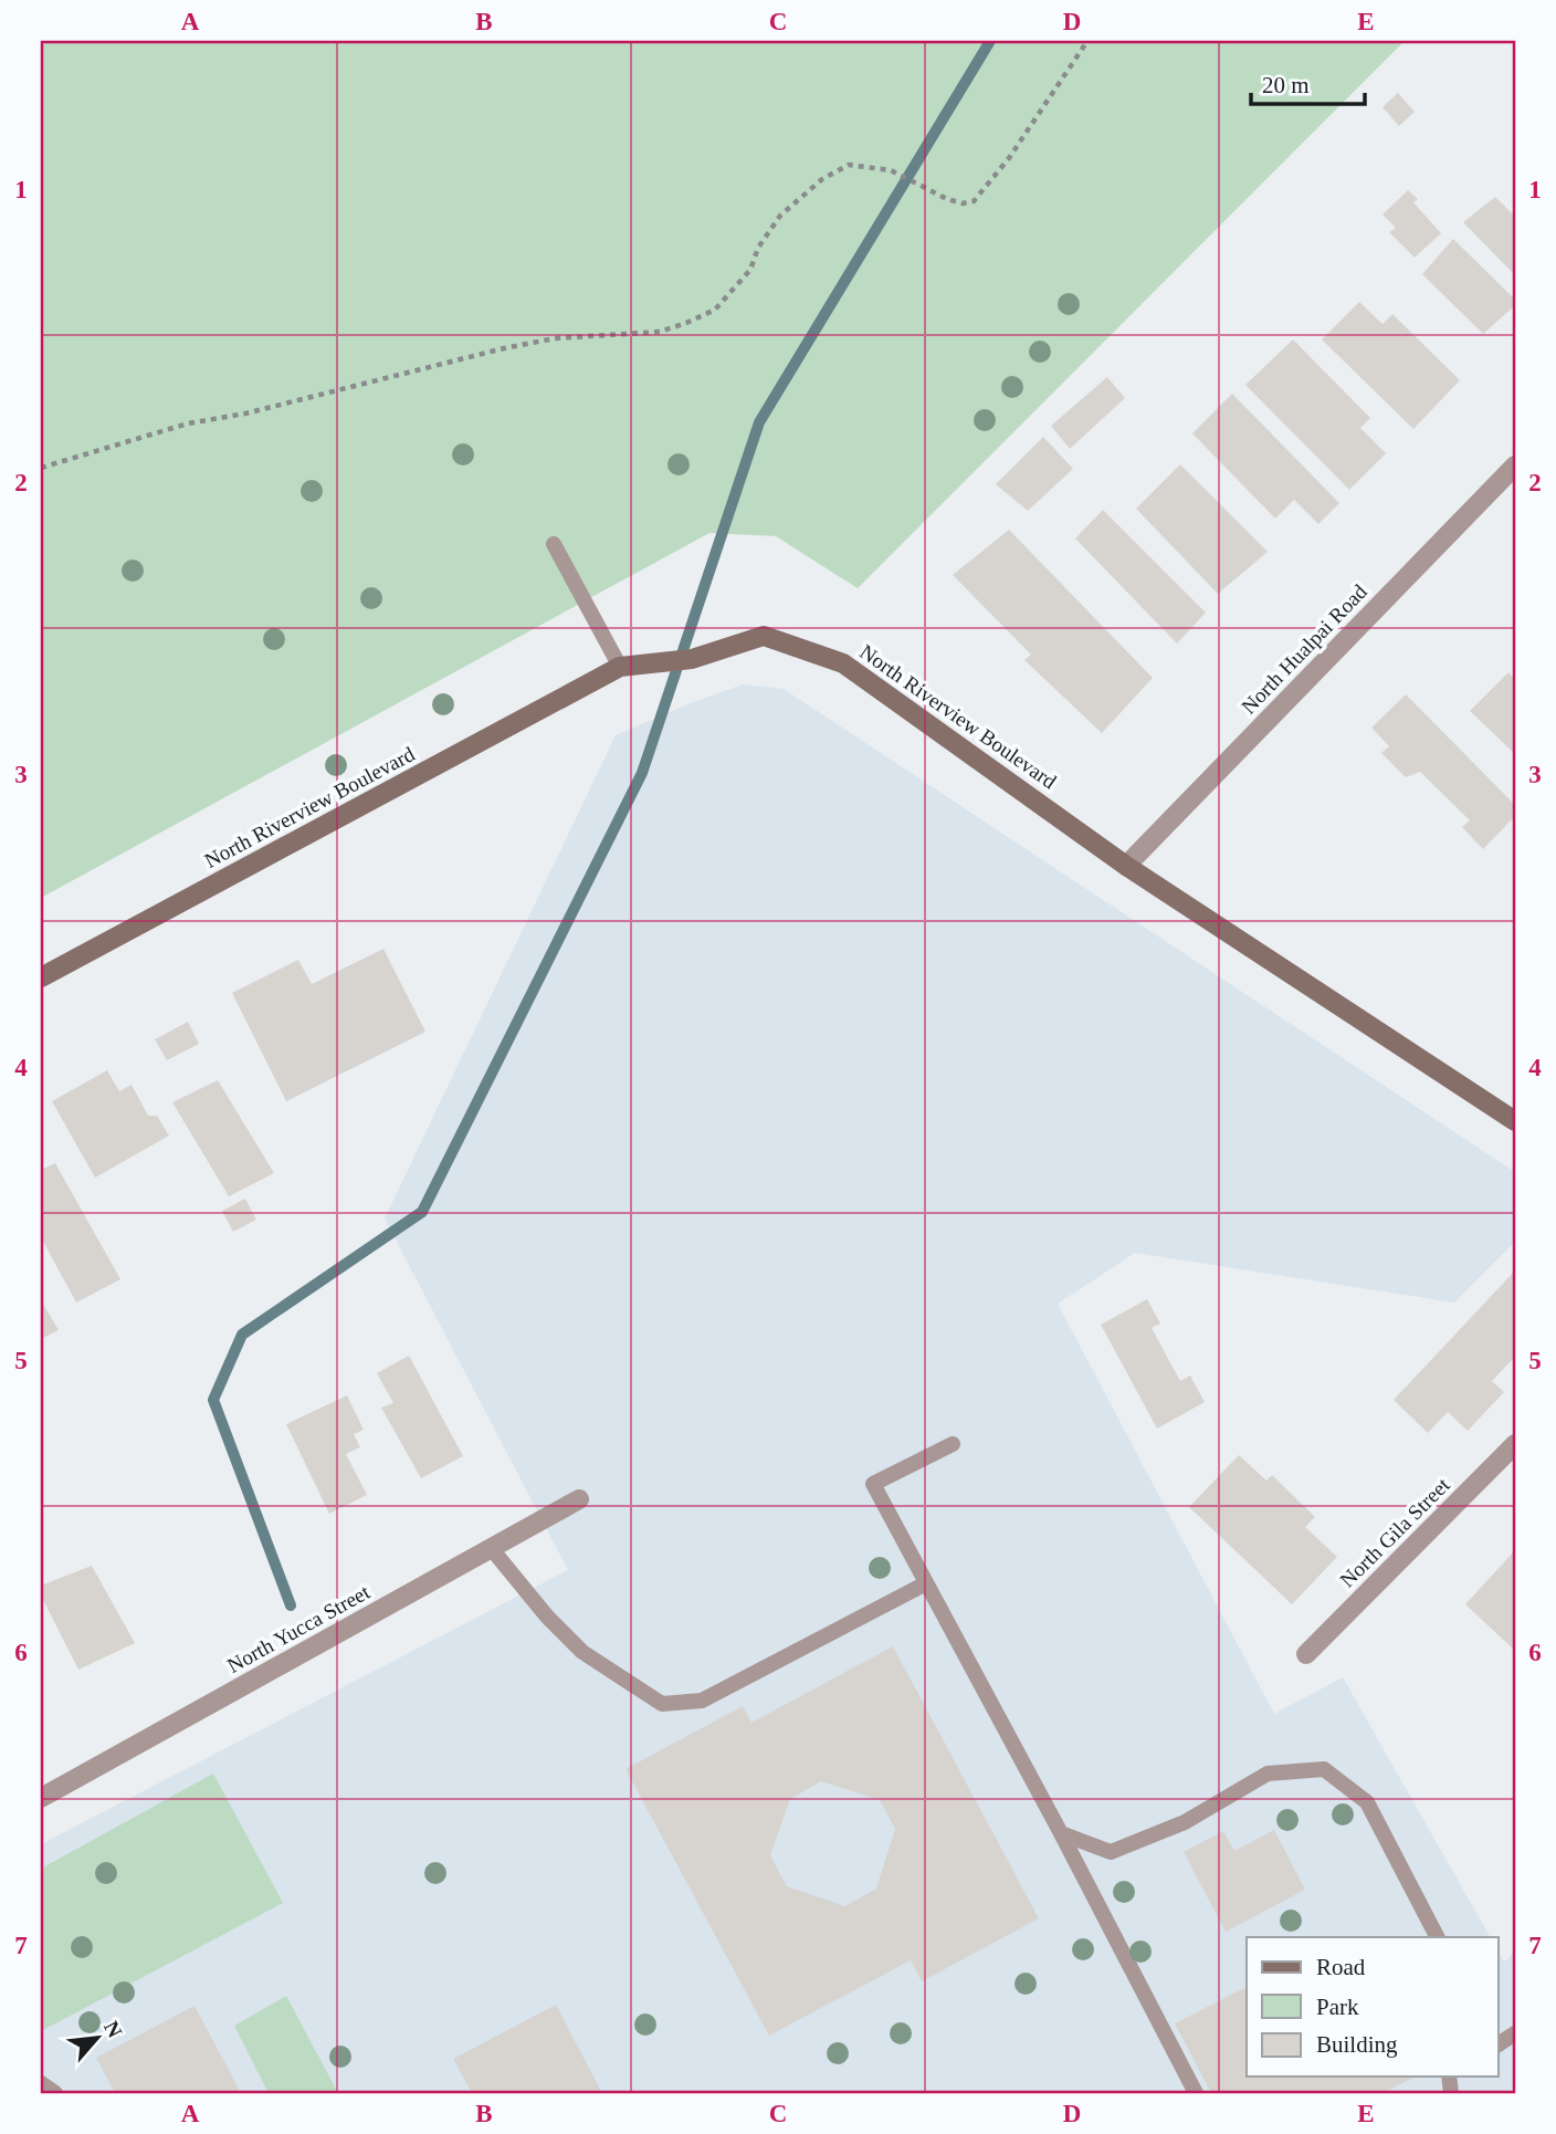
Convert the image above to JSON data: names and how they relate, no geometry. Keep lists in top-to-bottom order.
{
  "streets": {
    "street": [
      "North Hualpai Road",
      "North Riverview Boulevard",
      "North Gila Street",
      "North Yucca Street"
    ]
  },
  "crossings": [
    ["North Hualpai Road", "North Riverview Boulevard"]
  ],
  "legend": ["Road", "Park", "Building"],
  "scale_bar": "20 m",
  "north": "top right",
  "grid": {
    "columns": [
      "A",
      "B",
      "C",
      "D",
      "E"
    ],
    "rows": [
      "1",
      "2",
      "3",
      "4",
      "5",
      "6",
      "7"
    ]
  }
}
